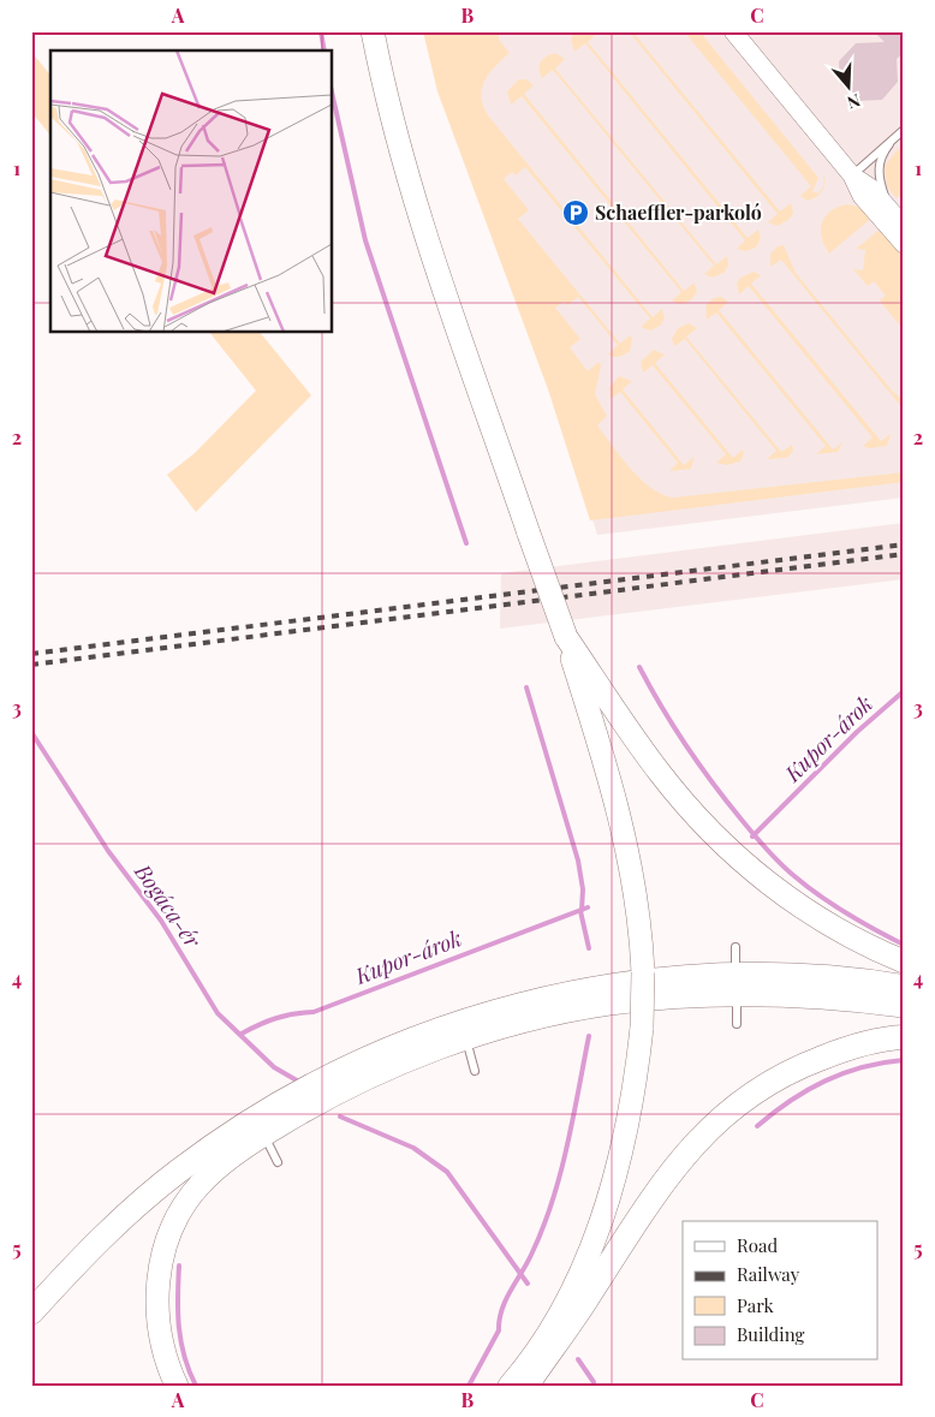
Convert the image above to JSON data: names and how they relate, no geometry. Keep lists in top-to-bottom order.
{
  "water": ["Kupor-árok", "Bogáca-ér"],
  "places": {
    "parking": ["Schaeffler-parkoló"]
  },
  "legend": [
    "Road",
    "Railway",
    "Park",
    "Building"
  ],
  "north": "bottom",
  "grid": {
    "columns": ["A", "B", "C"],
    "rows": [
      "1",
      "2",
      "3",
      "4",
      "5"
    ]
  }
}
